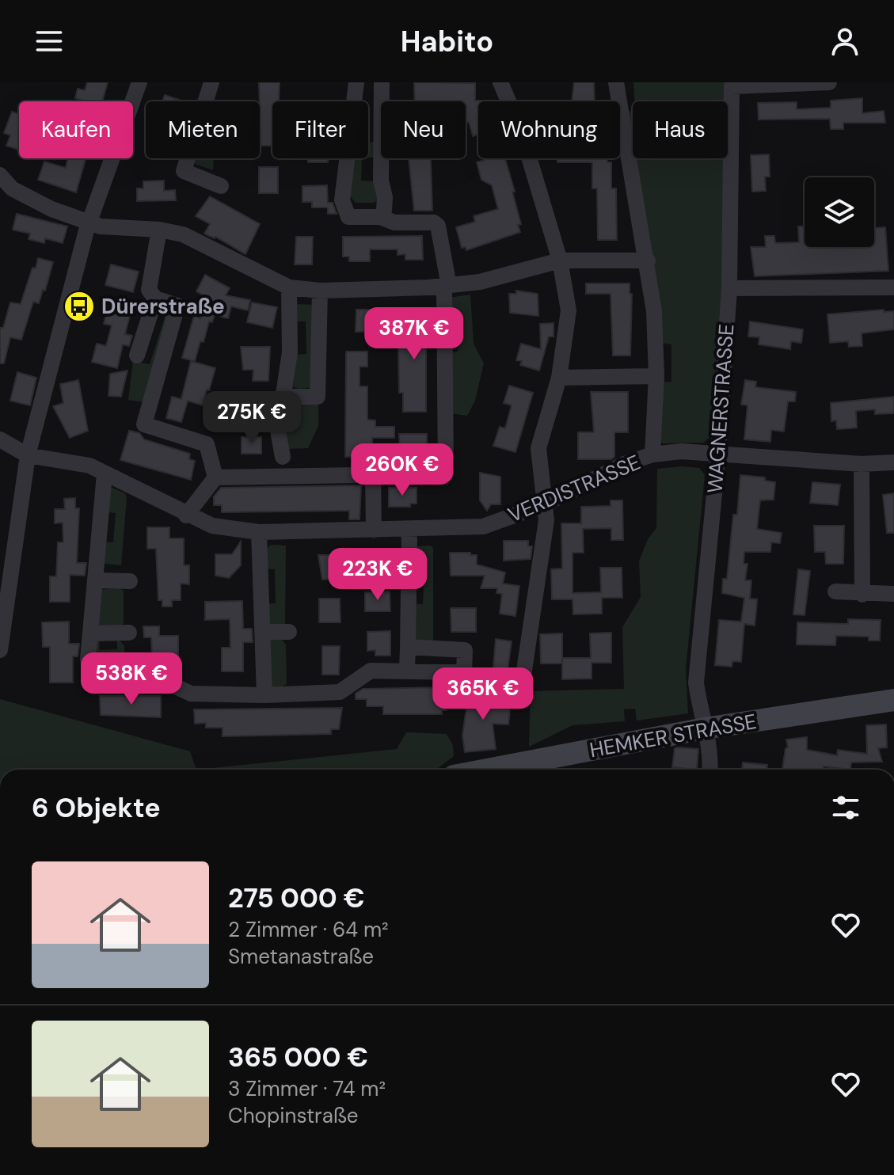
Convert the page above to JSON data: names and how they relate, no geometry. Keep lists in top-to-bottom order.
{
  "streets": {
    "main road": ["HEMKER STRASSE"],
    "street": ["WAGNERSTRASSE", "VERDISTRASSE"]
  },
  "crossings": [
    ["WAGNERSTRASSE", "VERDISTRASSE"],
    ["WAGNERSTRASSE", "HEMKER STRASSE"]
  ],
  "places": {
    "bus stop": ["Dürerstraße"]
  },
  "page": {
    "header": "Habito",
    "chip": [
      "Kaufen",
      "Mieten",
      "Filter",
      "Neu",
      "Wohnung",
      "Haus"
    ],
    "price": [
      "387K €",
      "275K €",
      "260K €",
      "223K €",
      "538K €",
      "365K €"
    ],
    "heading": "6 Objekte",
    "list": [
      {
        "name": "275 000 €",
        "note": "2 Zimmer · 64 m² · Smetanastraße"
      },
      {
        "name": "365 000 €",
        "note": "3 Zimmer · 74 m² · Chopinstraße"
      }
    ]
  }
}
